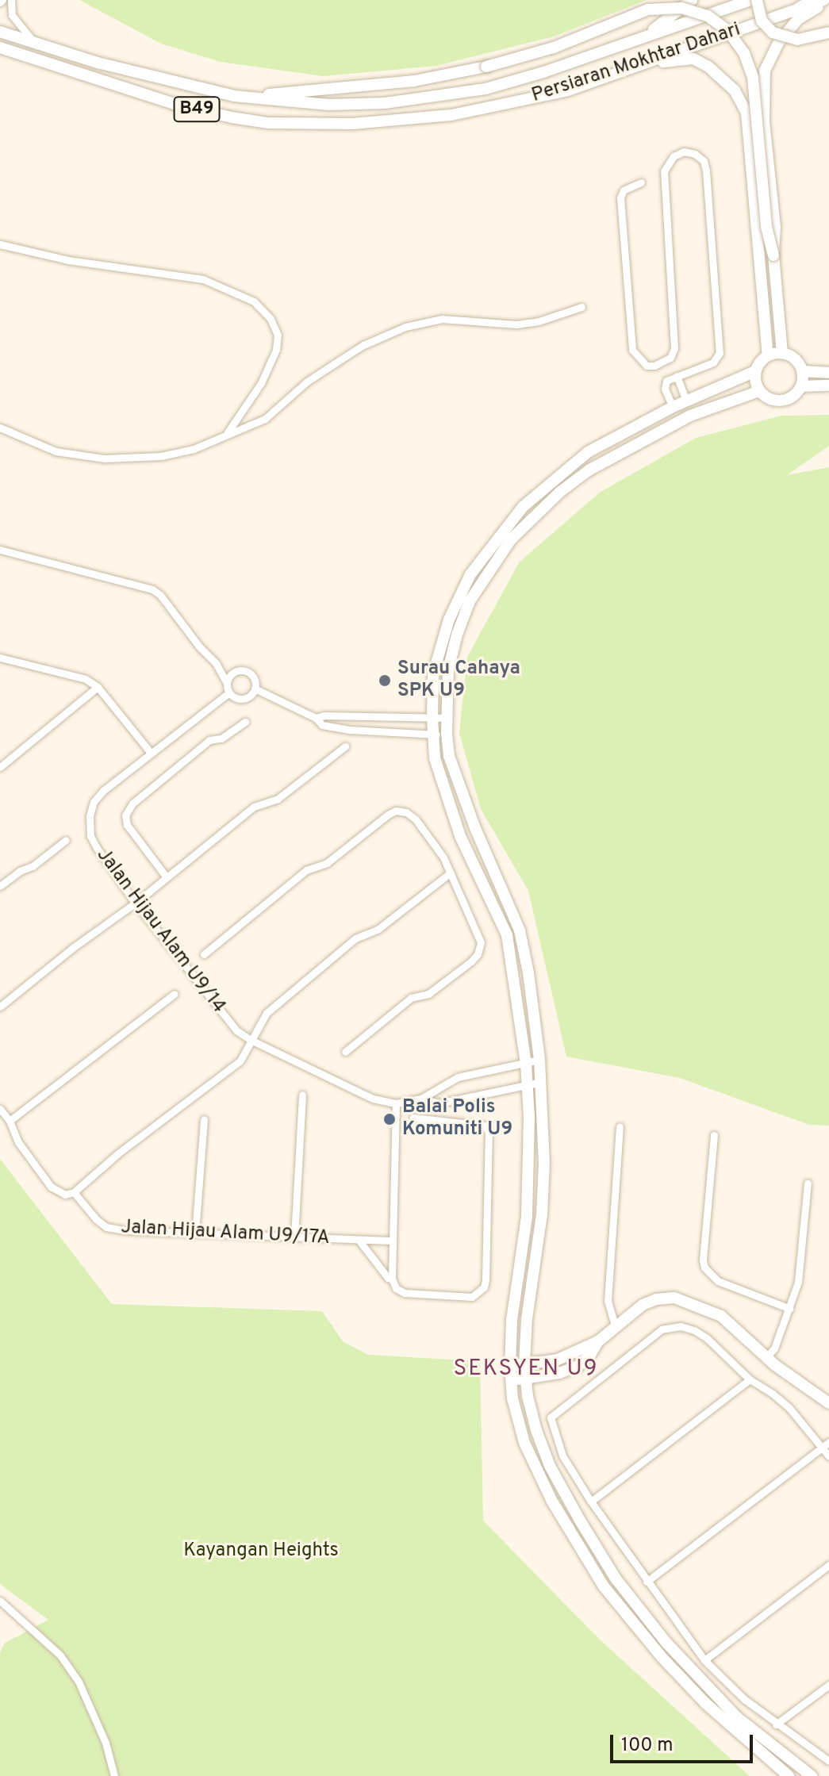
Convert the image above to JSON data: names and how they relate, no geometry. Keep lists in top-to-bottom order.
{
  "streets": {
    "street": [
      "Persiaran Mokhtar Dahari",
      "B49",
      "Jalan Hijau Alam U9/14",
      "Jalan Hijau Alam U9/17A"
    ]
  },
  "crossings": [
    ["Persiaran Mokhtar Dahari", "B49"]
  ],
  "districts": ["SEKSYEN U9"],
  "parks": ["Kayangan Heights"],
  "places": ["Surau Cahaya SPK U9", "Balai Polis Komuniti U9"],
  "scale_bar": "100 m"
}
